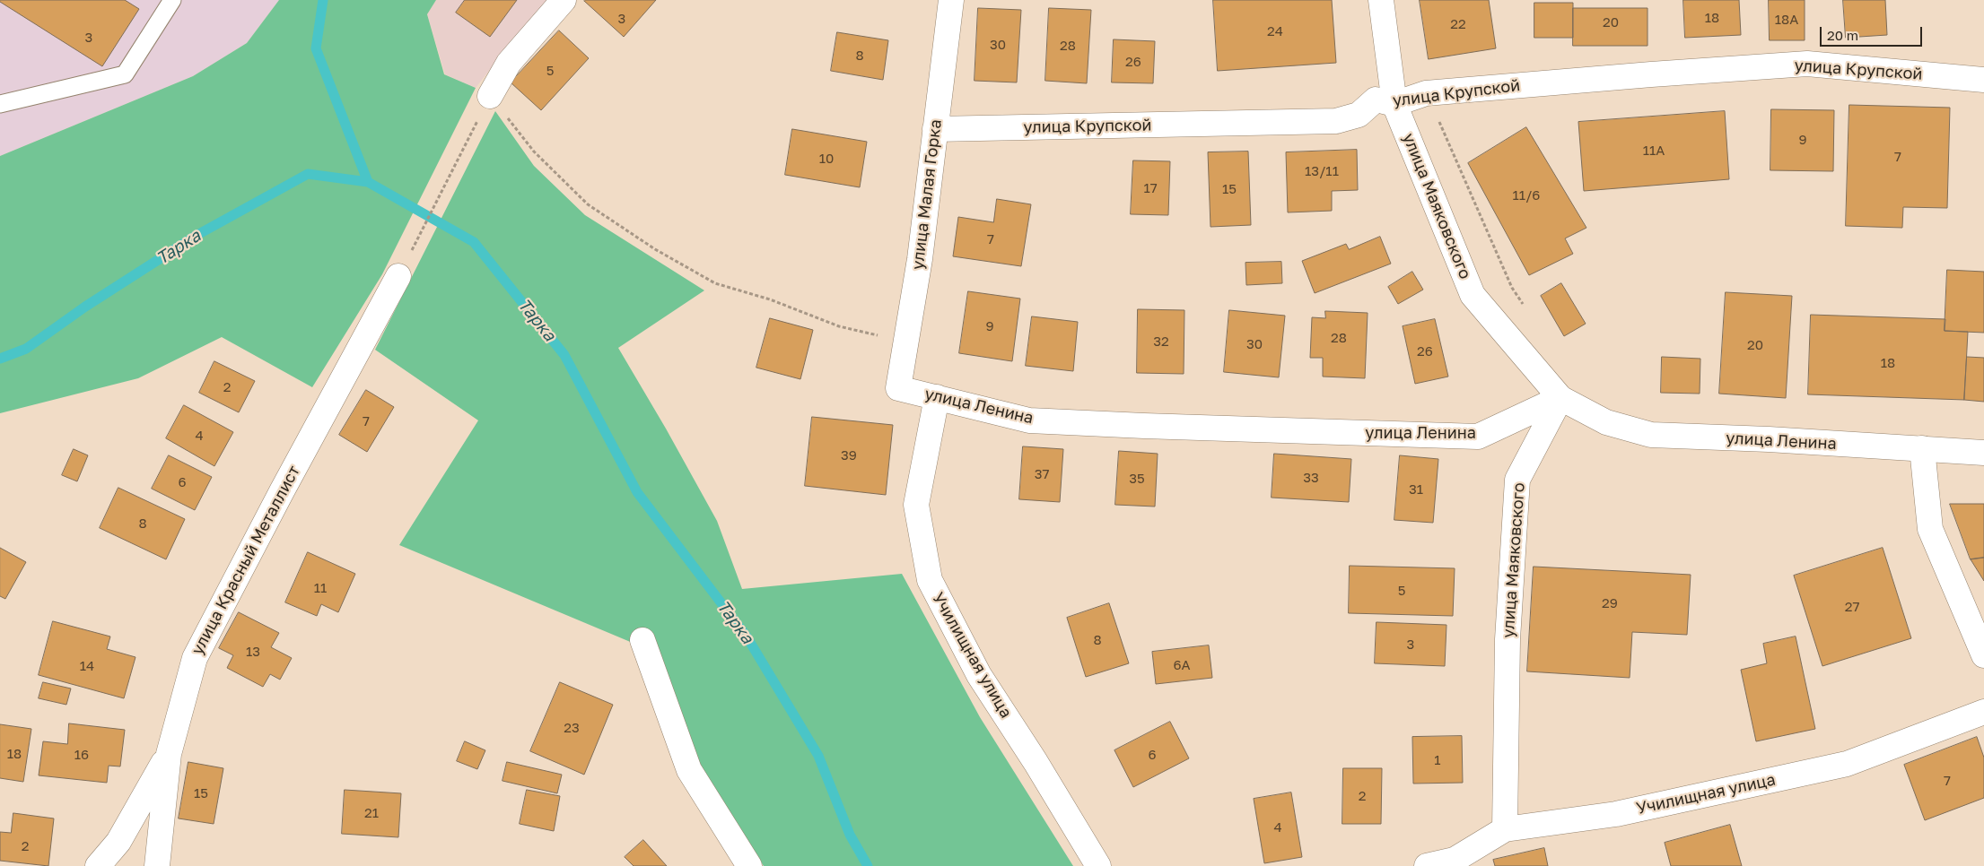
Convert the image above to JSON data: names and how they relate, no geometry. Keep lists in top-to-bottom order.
{
  "streets": {
    "street": [
      "улица Крупской",
      "улица Малая Горка",
      "улица Маяковского",
      "улица Ленина",
      "улица Красный Металлист",
      "Училищная улица"
    ]
  },
  "crossings": [
    ["улица Крупской", "улица Малая Горка"],
    ["улица Крупской", "улица Маяковского"],
    ["улица Малая Горка", "улица Ленина"],
    ["улица Маяковского", "улица Ленина"],
    ["улица Маяковского", "Училищная улица"],
    ["улица Ленина", "Училищная улица"]
  ],
  "water": ["Тарка"],
  "house_numbers": [
    "18",
    "3",
    "18А",
    "20",
    "22",
    "24",
    "3",
    "30",
    "28",
    "8",
    "26",
    "5",
    "9",
    "11А",
    "7",
    "10",
    "13/11",
    "17",
    "15",
    "11/6",
    "7",
    "9",
    "28",
    "32",
    "30",
    "20",
    "26",
    "18",
    "2",
    "7",
    "4",
    "39",
    "37",
    "33",
    "35",
    "6",
    "31",
    "8",
    "11",
    "5",
    "29",
    "27",
    "8",
    "3",
    "13",
    "6А",
    "14",
    "23",
    "18",
    "16",
    "6",
    "1",
    "7",
    "15",
    "2",
    "21",
    "4",
    "2"
  ],
  "scale_bar": "20 m"
}
